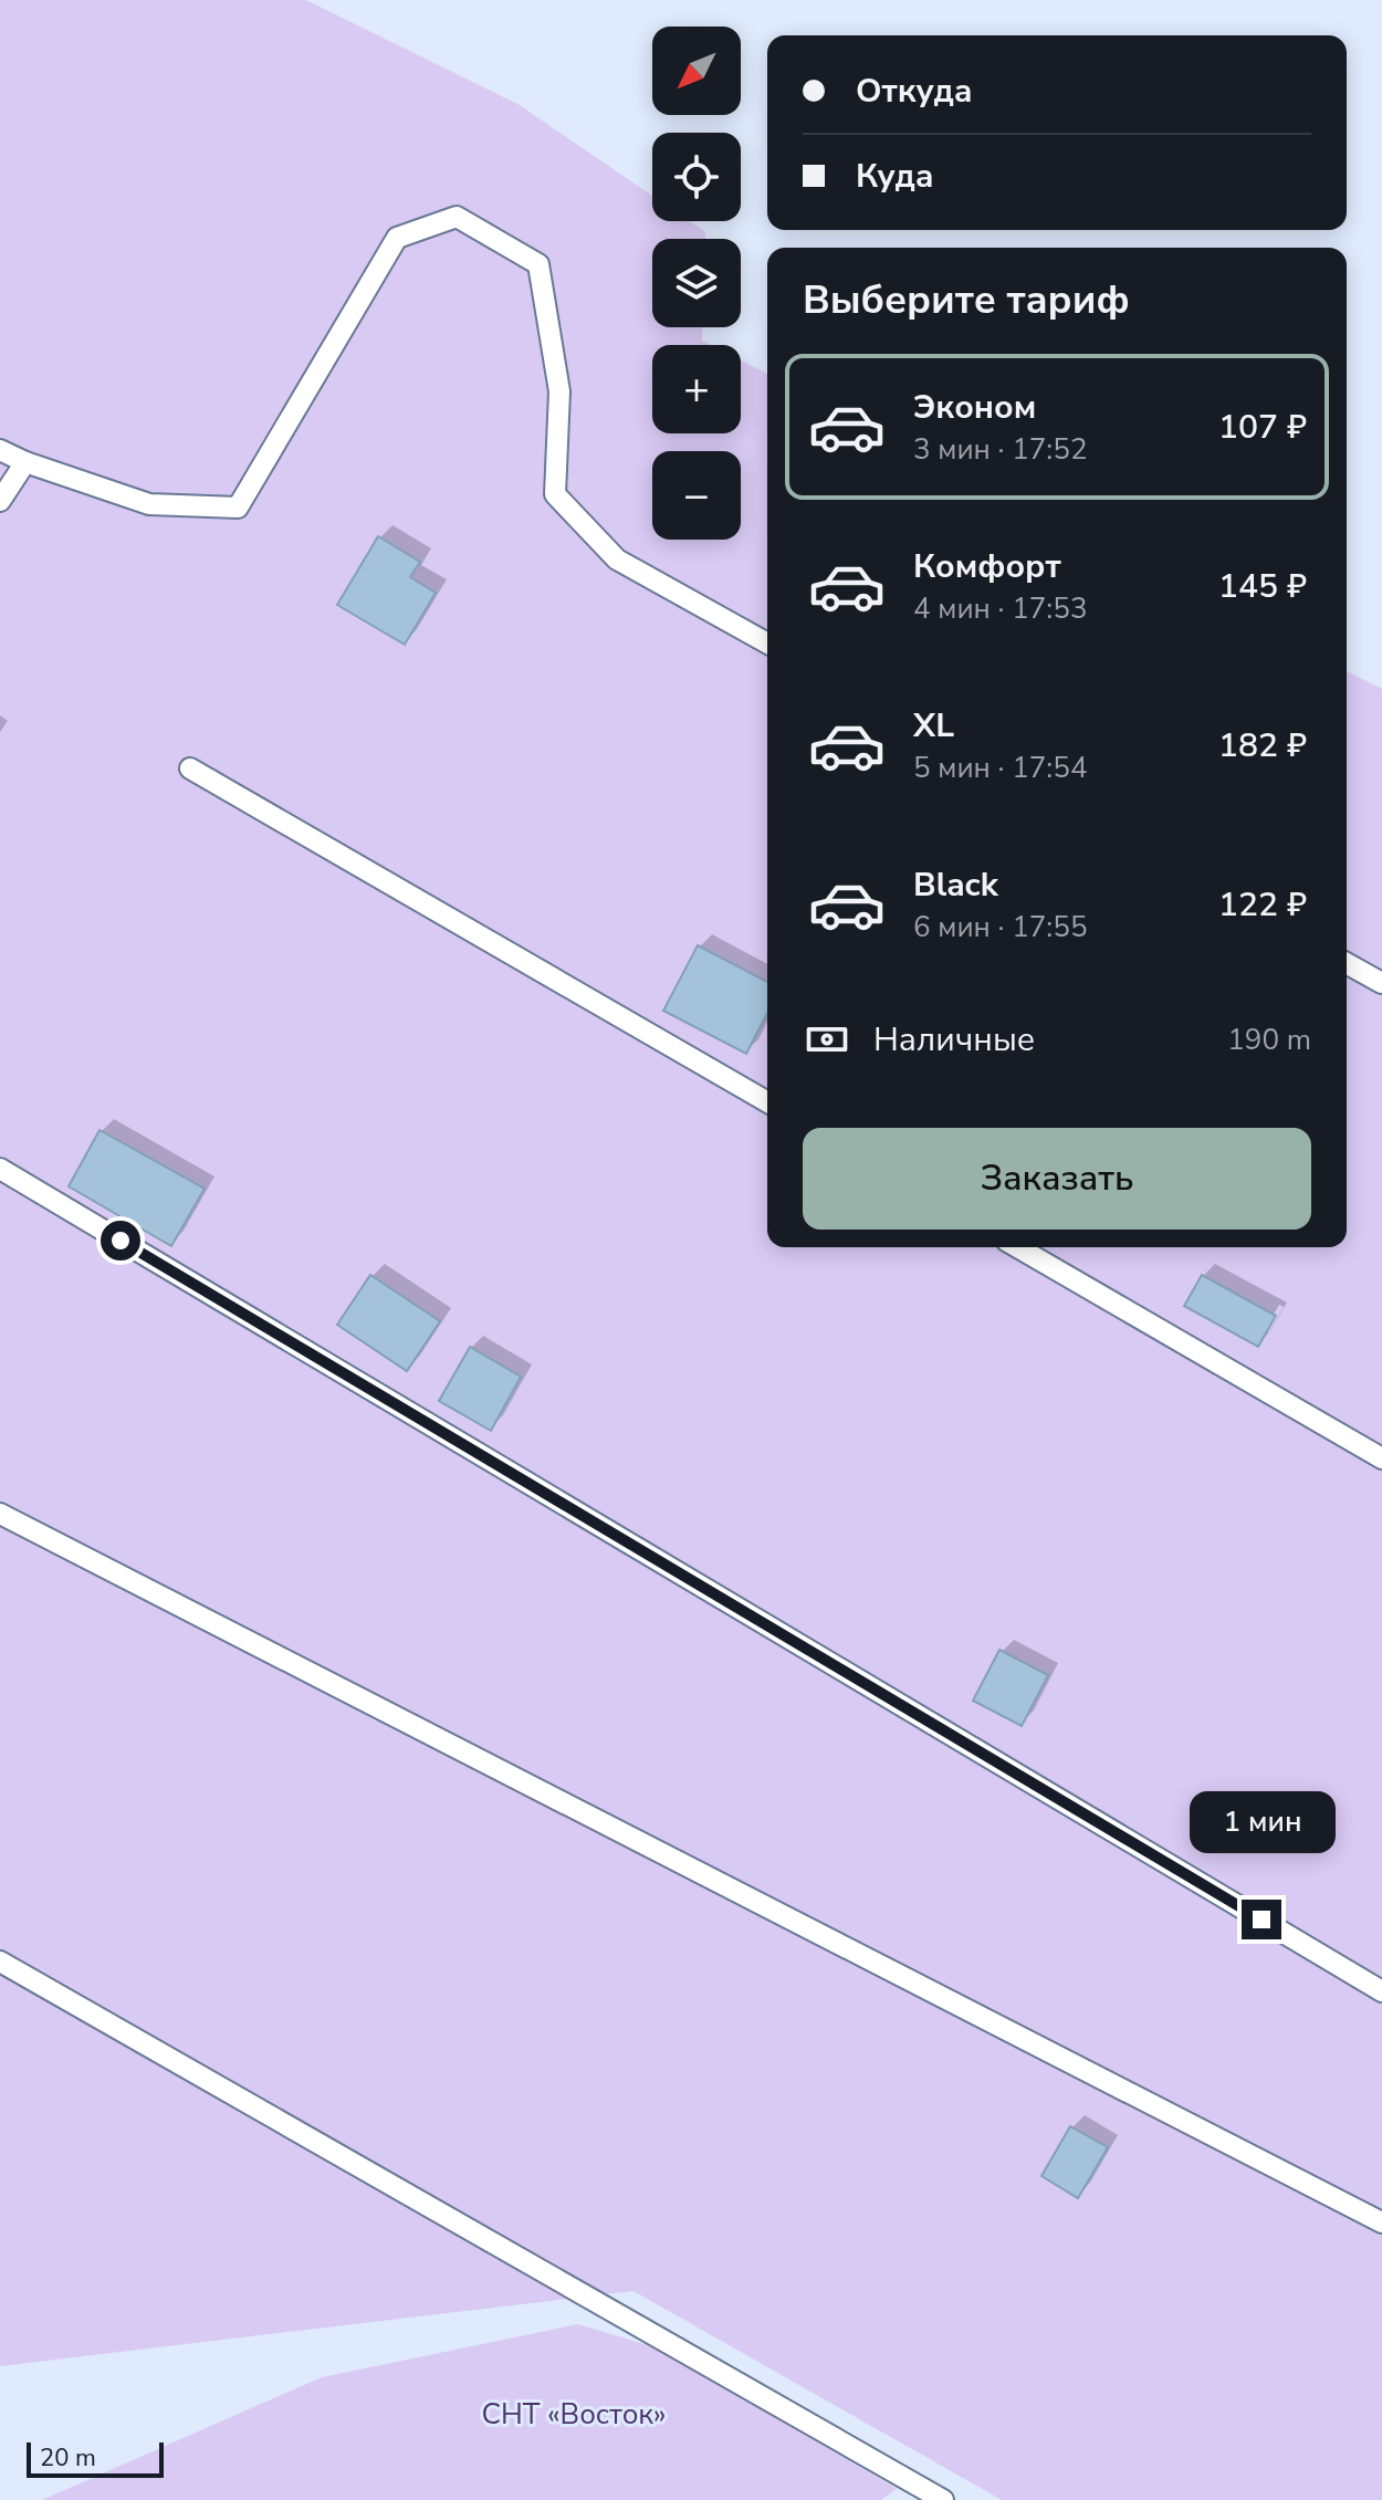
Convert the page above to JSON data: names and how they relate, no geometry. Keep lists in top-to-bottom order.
{
  "parks": ["СНТ «Восток»"],
  "scale_bar": "20 m",
  "north": "bottom left",
  "page": {
    "map_buttons": ["+", "−"],
    "banner": ["Откуда", "Куда"],
    "heading": "Выберите тариф",
    "list": [
      {
        "name": "Эконом",
        "note": "3 мин · 17:52",
        "value": "107 ₽"
      },
      {
        "name": "Комфорт",
        "note": "4 мин · 17:53",
        "value": "145 ₽"
      },
      {
        "name": "XL",
        "note": "5 мин · 17:54",
        "value": "182 ₽"
      },
      {
        "name": "Black",
        "note": "6 мин · 17:55",
        "value": "122 ₽"
      }
    ],
    "pay": ["Наличные", "190 m"],
    "buttons": "Заказать",
    "bubble": "1 мин",
    "scale": "20 m"
  }
}
